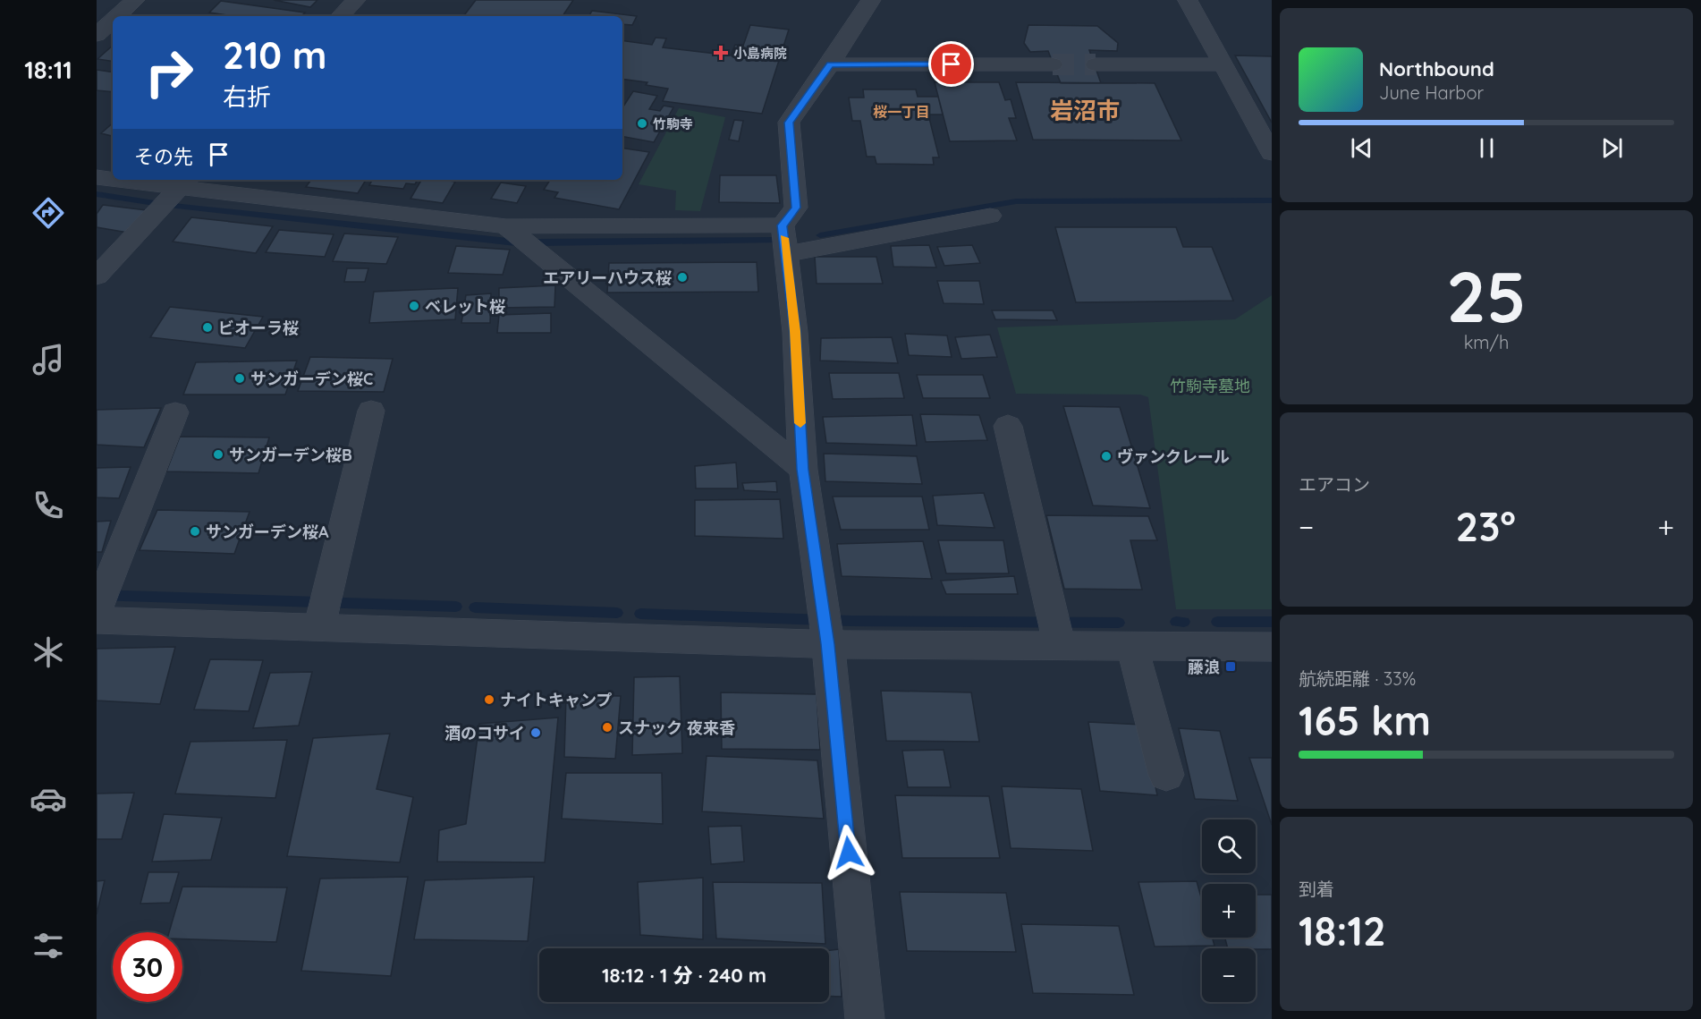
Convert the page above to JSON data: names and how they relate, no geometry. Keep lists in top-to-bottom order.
{
  "districts": ["岩沼市", "桜一丁目"],
  "parks": ["竹駒寺墓地"],
  "places": {
    "health": ["小島病院"],
    "other": [
      "竹駒寺",
      "エアリーハウス桜",
      "ベレット桜",
      "ビオーラ桜",
      "サンガーデン桜C",
      "サンガーデン桜B",
      "ヴァンクレール",
      "サンガーデン桜A",
      "ナイトキャンプ",
      "スナック 夜来香",
      "酒のコサイ"
    ],
    "transit": ["藤浪"]
  },
  "page": {
    "tabs": "18:11",
    "turn": ["210 m", "右折"],
    "song": ["Northbound", "June Harbor"],
    "then": "その先",
    "tile": [
      ["25", "km/h"],
      "エアコン",
      ["航続距離 · 33%", "165 km"],
      ["到着", "18:12"]
    ],
    "heat": ["−", "23°", "+"],
    "map_buttons": ["+", "−"],
    "limit": "30",
    "trip": "18:12 · 1 分 · 240 m"
  }
}
